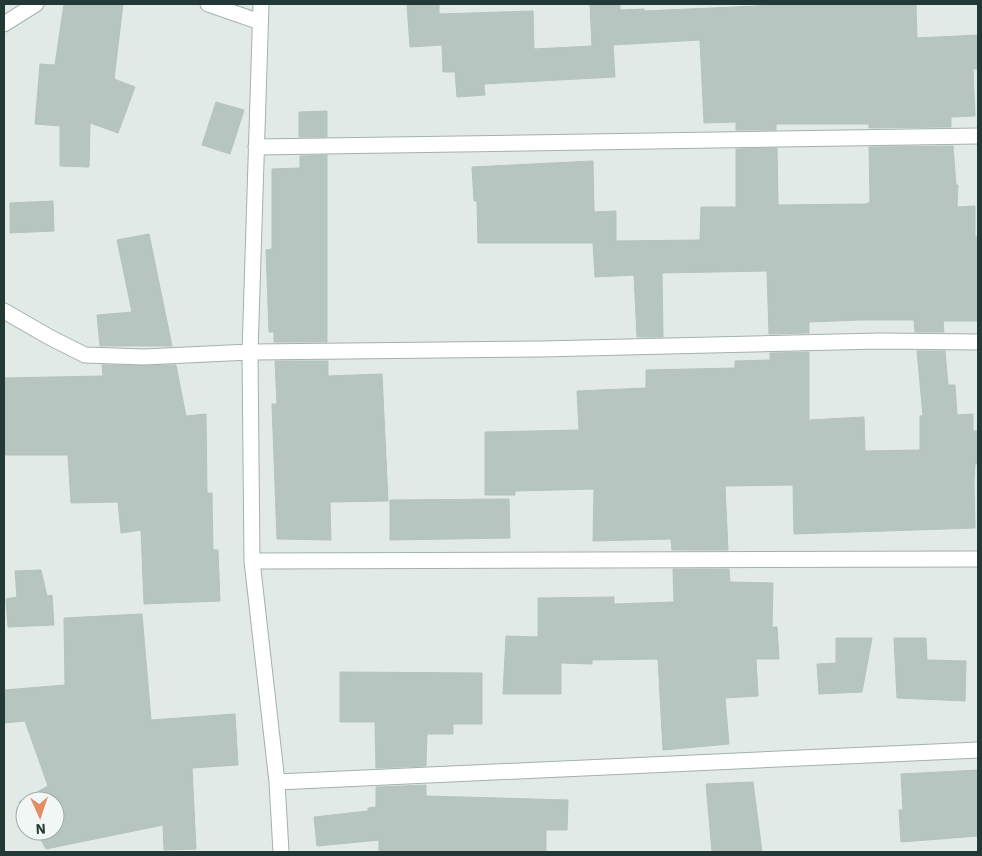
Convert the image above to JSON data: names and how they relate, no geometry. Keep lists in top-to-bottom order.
{
  "north": "bottom"
}
